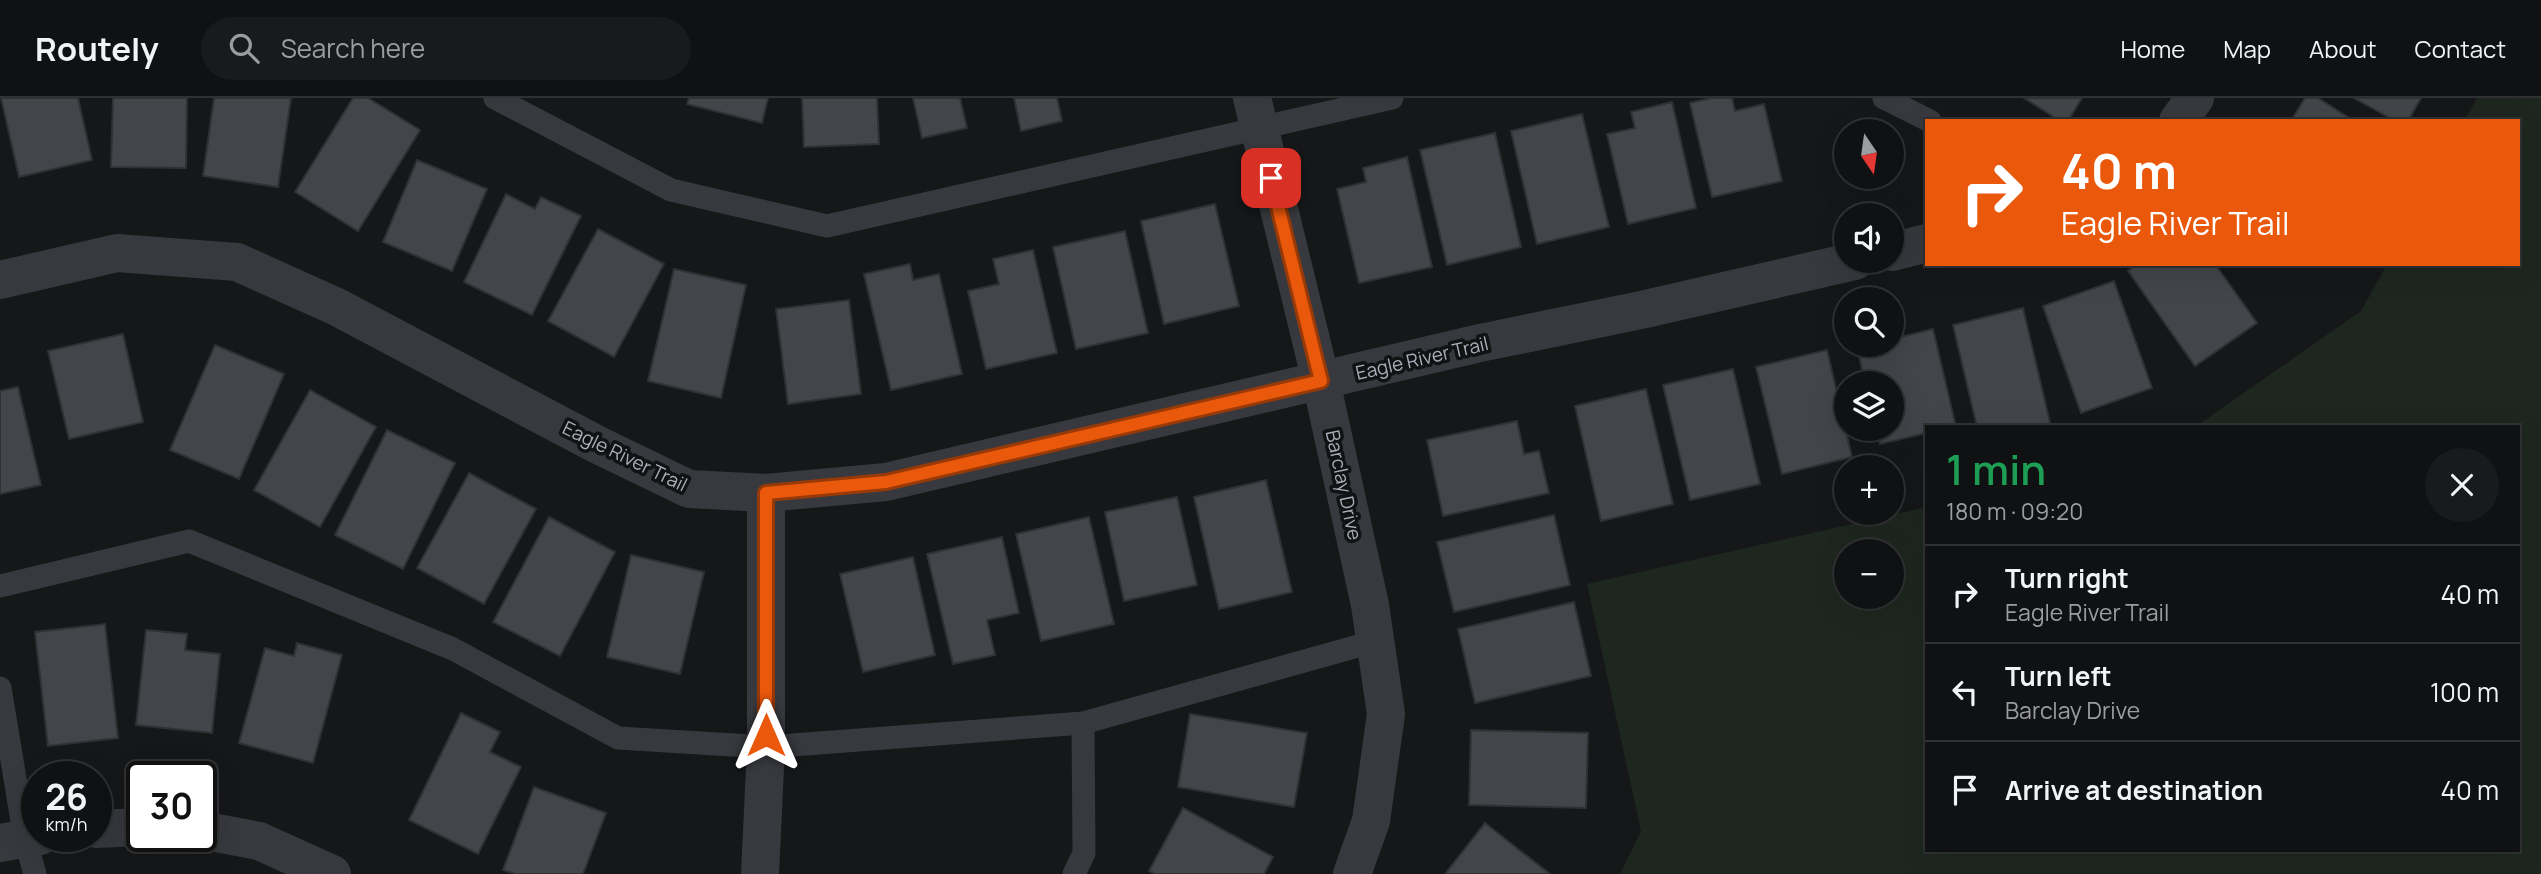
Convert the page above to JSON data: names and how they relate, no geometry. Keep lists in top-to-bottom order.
{
  "streets": {
    "street": ["Eagle River Trail", "Barclay Drive"]
  },
  "crossings": [
    ["Eagle River Trail", "Barclay Drive"]
  ],
  "north": "bottom",
  "page": {
    "header": "Routely",
    "search": "Search here",
    "nav": [
      "Home",
      "Map",
      "About",
      "Contact"
    ],
    "map_buttons": ["+", "−"],
    "turn": ["40 m", "Eagle River Trail"],
    "heading": ["1 min", "180 m · 09:20"],
    "list": [
      {
        "name": "Turn right",
        "note": "Eagle River Trail",
        "value": "40 m"
      },
      {
        "name": "Turn left",
        "note": "Barclay Drive",
        "value": "100 m"
      },
      {
        "name": "Arrive at destination",
        "value": "40 m"
      }
    ],
    "speed": "26 km/h",
    "limit": "30"
  }
}
